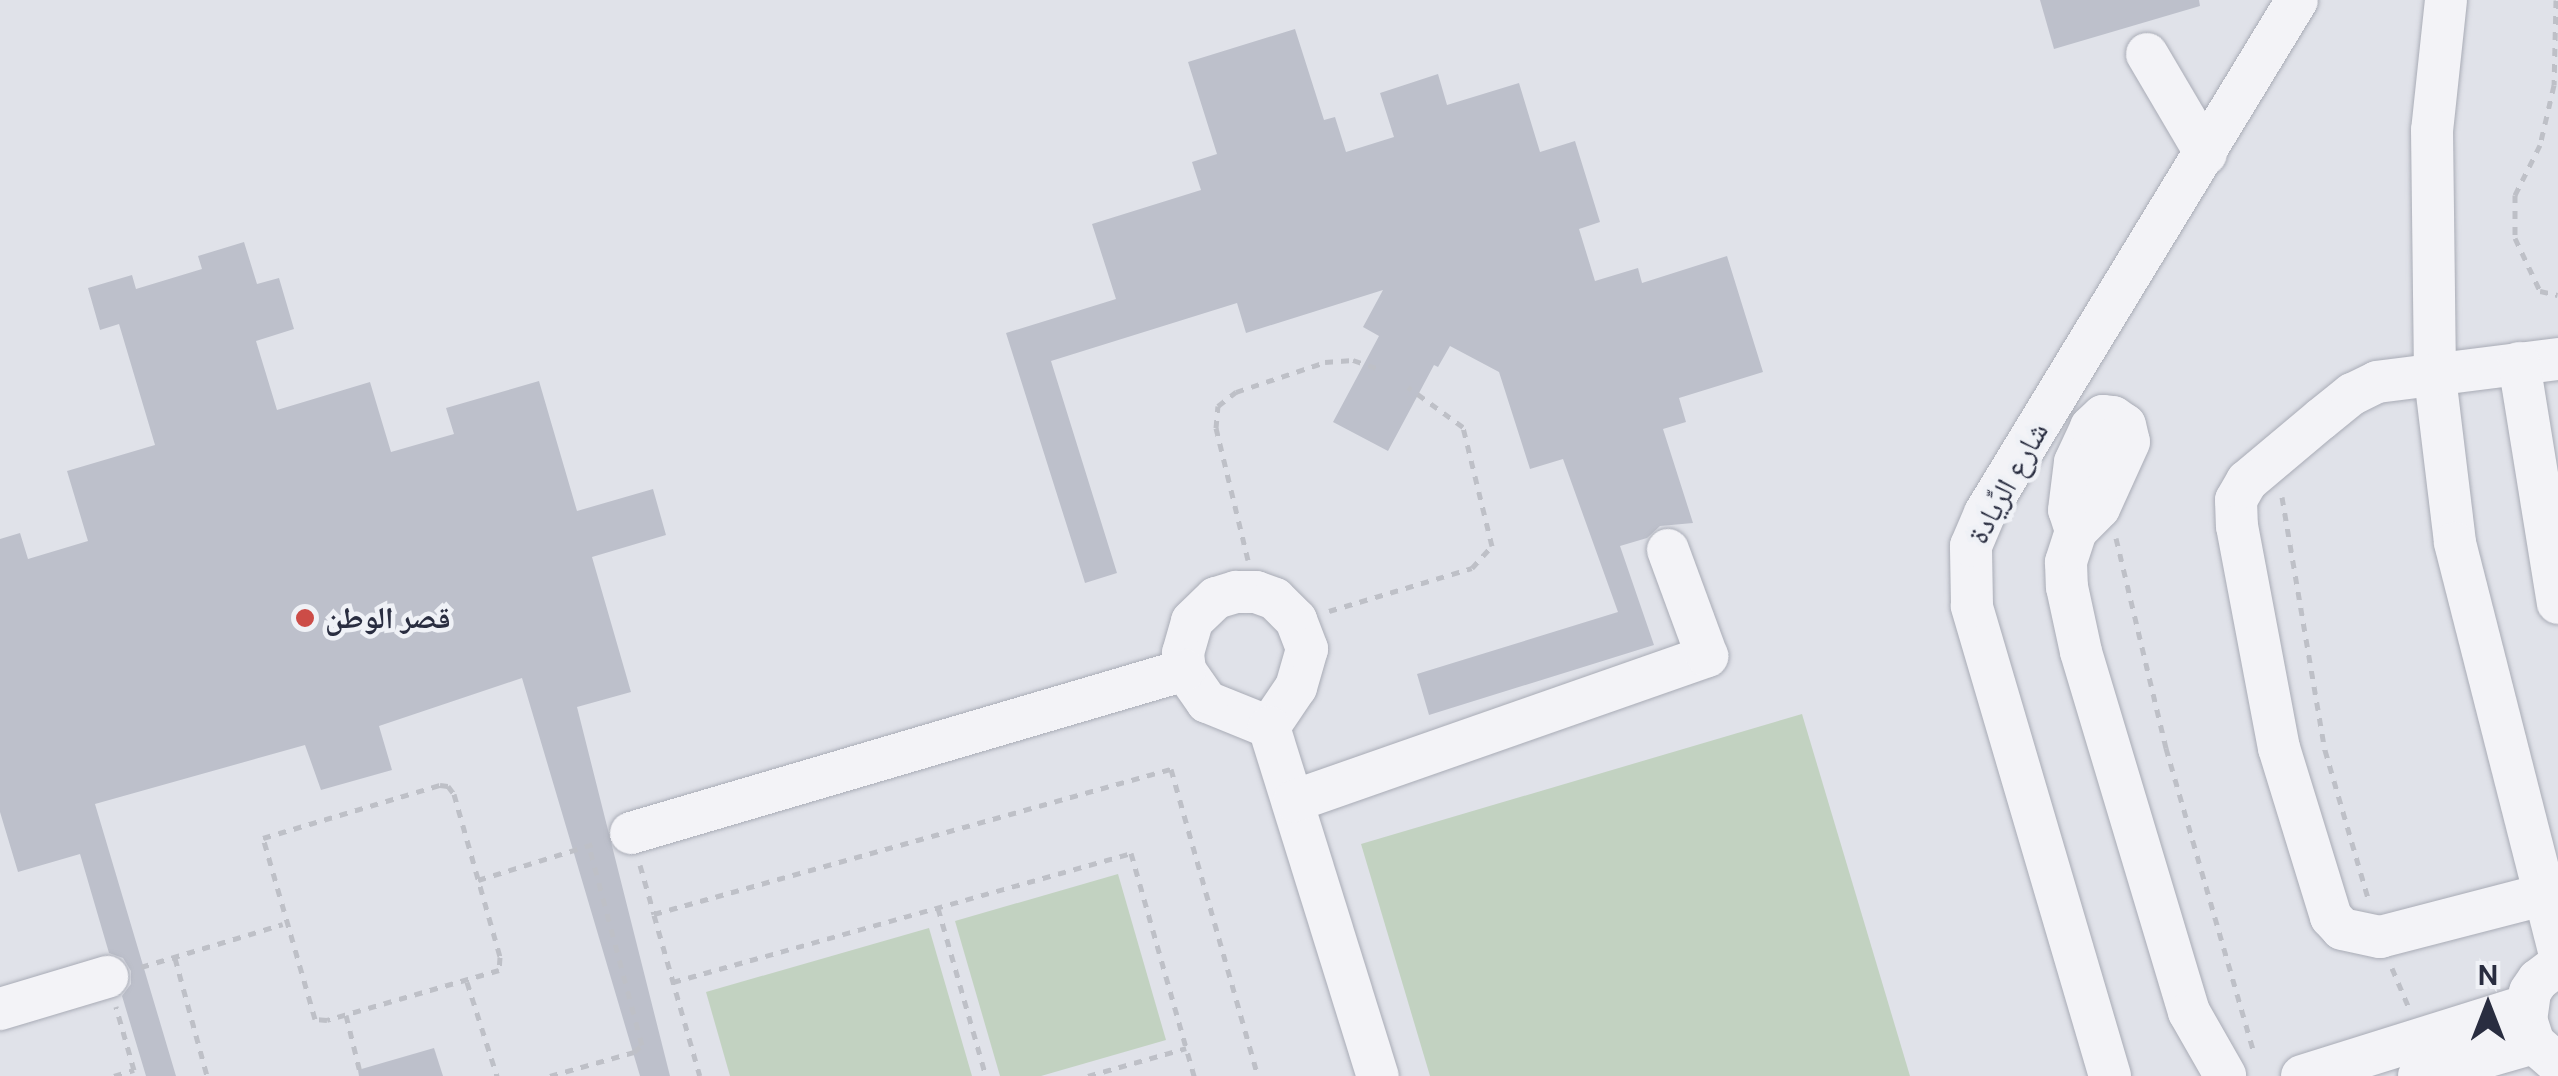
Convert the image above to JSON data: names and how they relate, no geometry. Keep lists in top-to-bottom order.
{
  "streets": {
    "street": ["شارع الرِّيادة"]
  },
  "places": ["قصر الوطن"],
  "north": "top"
}
